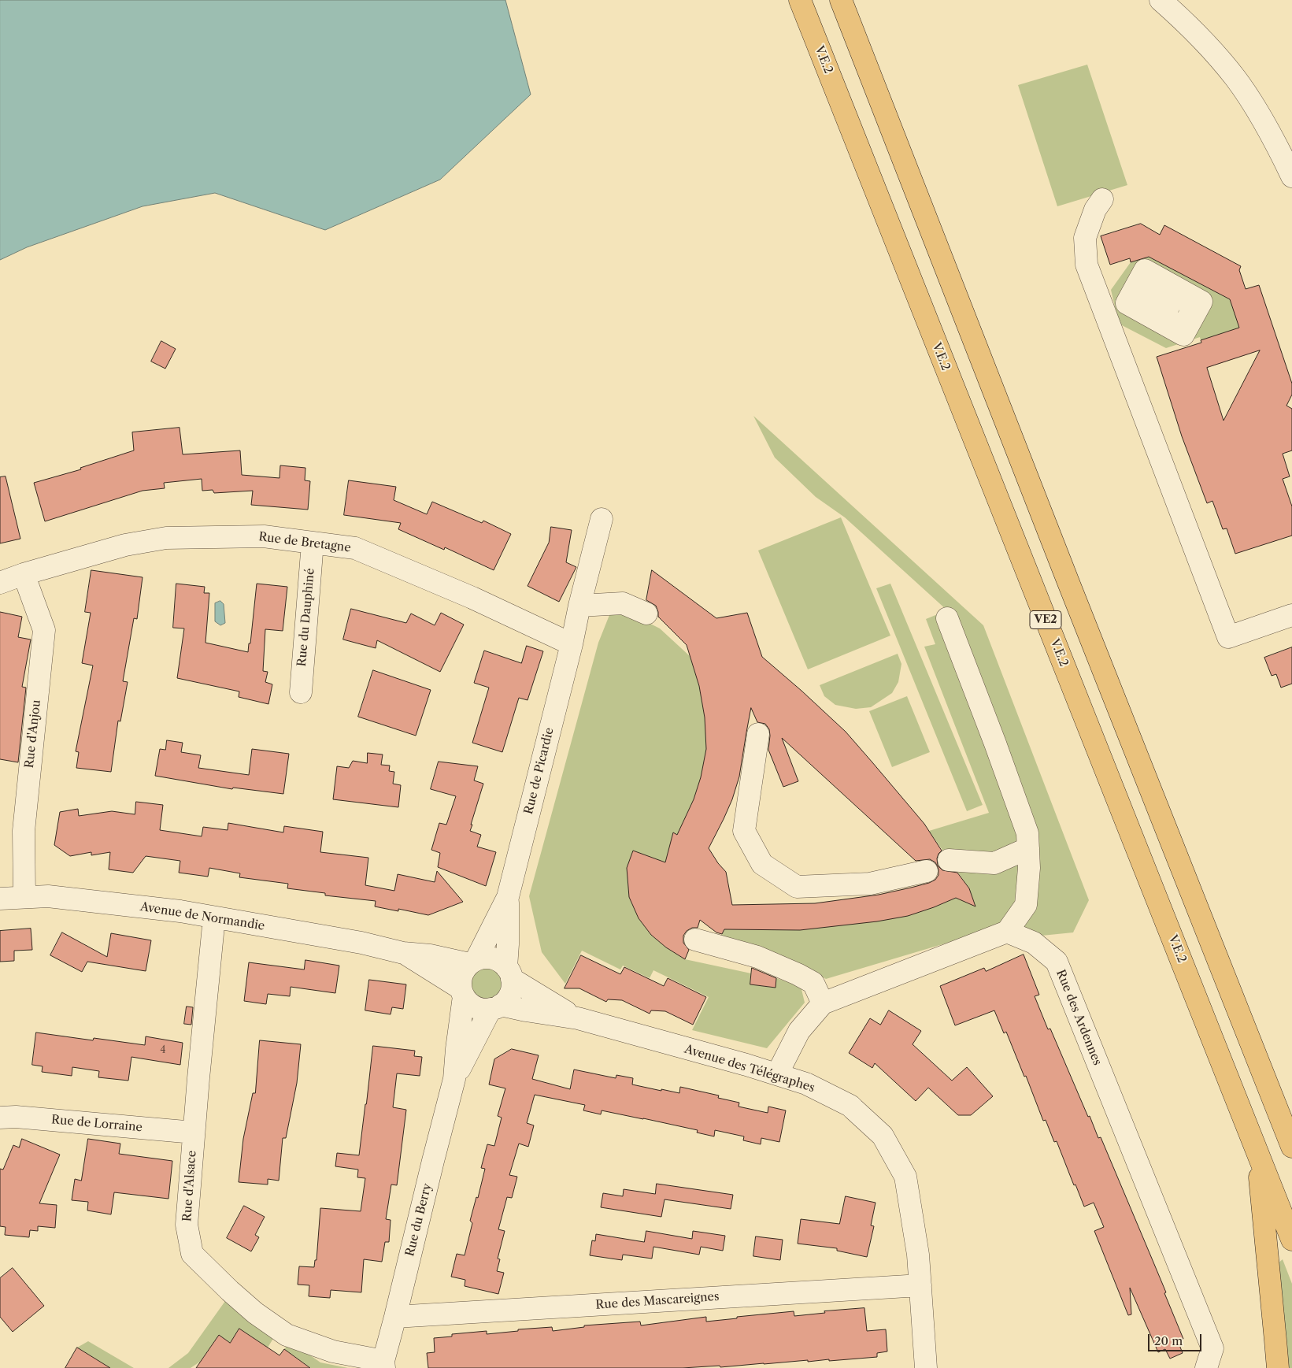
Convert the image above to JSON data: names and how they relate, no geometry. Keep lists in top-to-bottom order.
{
  "streets": {
    "highway": ["V.E.2", "VE2"],
    "street": [
      "Rue de Bretagne",
      "Rue du Dauphiné",
      "Rue d'Anjou",
      "Rue de Picardie",
      "Avenue de Normandie",
      "Rue des Ardennes",
      "Avenue des Télégraphes",
      "Rue de Lorraine",
      "Rue d'Alsace",
      "Rue du Berry",
      "Rue des Mascareignes"
    ]
  },
  "crossings": [
    ["Rue de Bretagne", "Rue du Dauphiné"],
    ["Rue de Bretagne", "Rue d'Anjou"],
    ["Rue de Bretagne", "Rue de Picardie"],
    ["Rue d'Anjou", "Avenue de Normandie"],
    ["Rue de Picardie", "Avenue de Normandie"],
    ["Rue de Picardie", "Avenue des Télégraphes"],
    ["Rue de Picardie", "Rue du Berry"],
    ["Avenue de Normandie", "Avenue des Télégraphes"],
    ["Avenue de Normandie", "Rue d'Alsace"],
    ["Avenue de Normandie", "Rue du Berry"],
    ["Avenue des Télégraphes", "Rue du Berry"],
    ["Avenue des Télégraphes", "Rue des Mascareignes"],
    ["Rue de Lorraine", "Rue d'Alsace"],
    ["Rue d'Alsace", "Rue du Berry"],
    ["Rue du Berry", "Rue des Mascareignes"]
  ],
  "house_numbers": ["4"],
  "scale_bar": "20 m"
}
